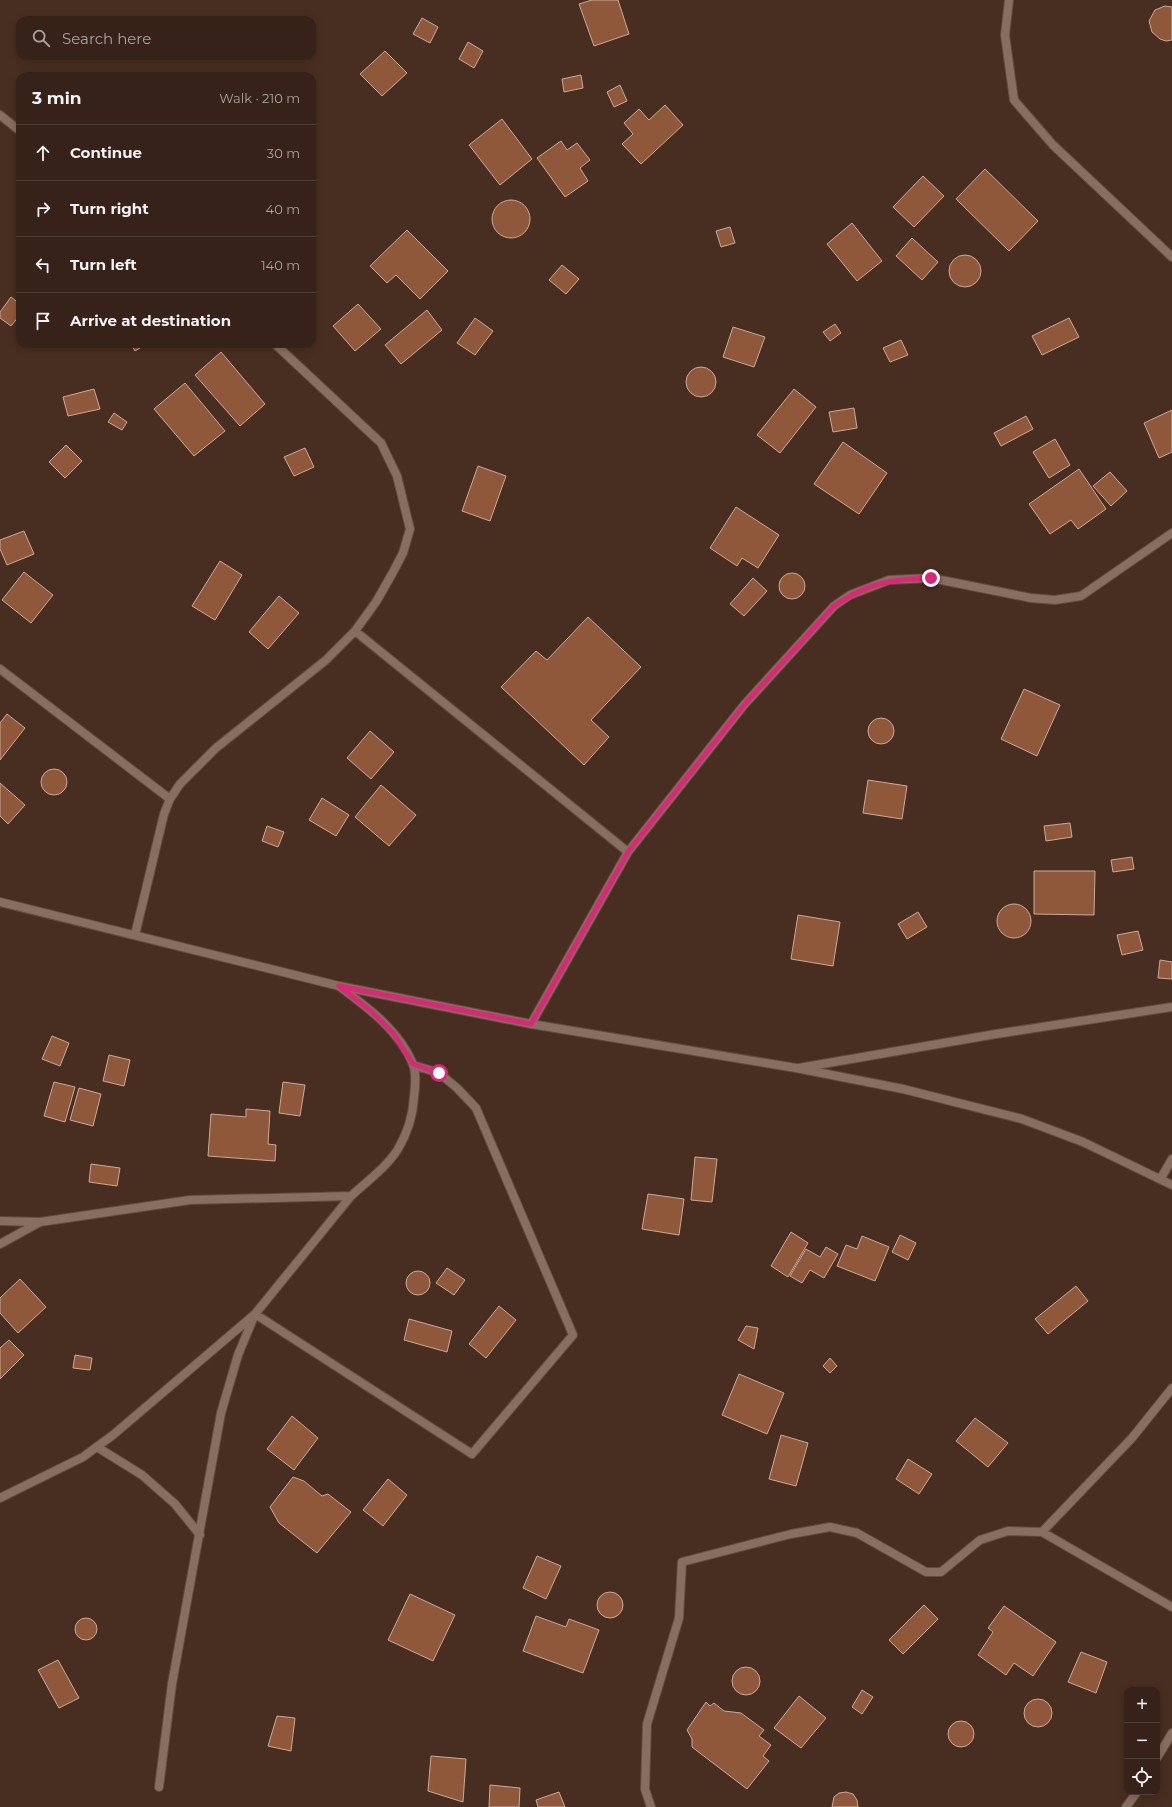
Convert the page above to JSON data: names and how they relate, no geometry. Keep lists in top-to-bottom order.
{
  "page": {
    "search": "Search here",
    "heading": ["3 min", "Walk · 210 m"],
    "list": [
      ["Continue", "30 m"],
      ["Turn right", "40 m"],
      ["Turn left", "140 m"],
      "Arrive at destination"
    ],
    "map_buttons": ["+", "−"]
  }
}
